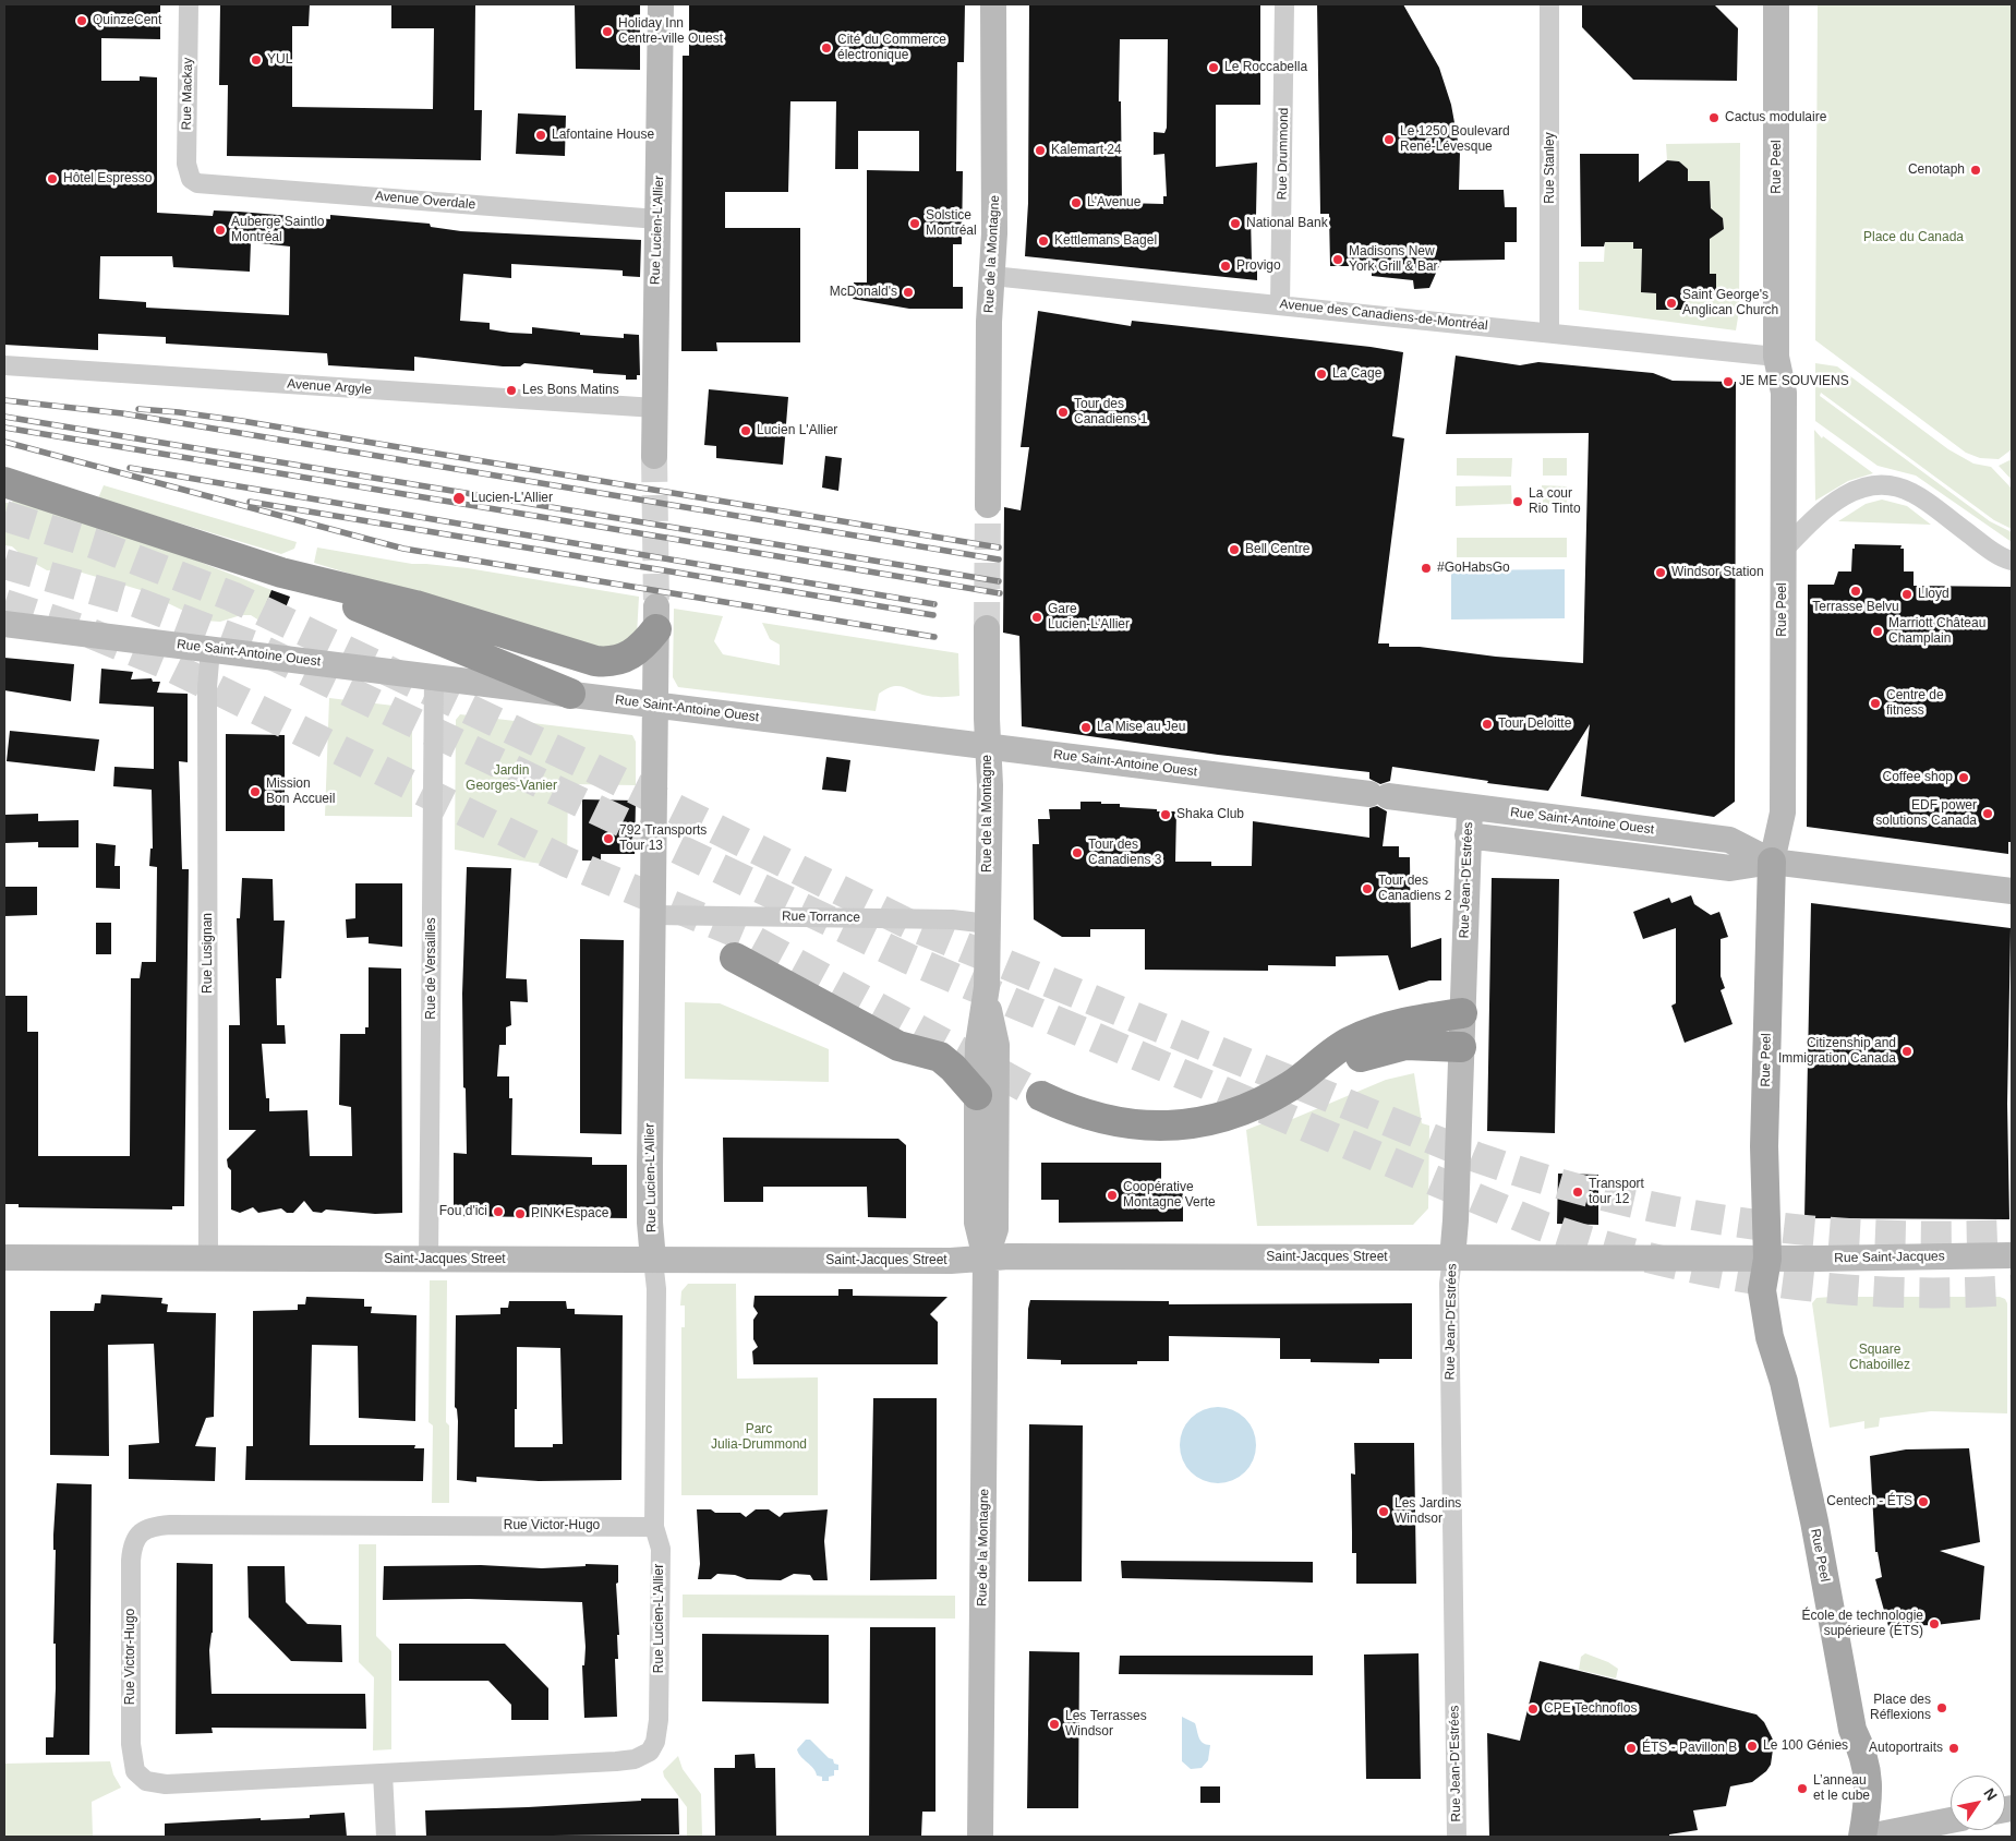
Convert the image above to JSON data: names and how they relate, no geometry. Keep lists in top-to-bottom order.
{
  "streets": {
    "main road": [
      "Rue Peel",
      "Rue Lucien-L'Allier",
      "Rue de la Montagne",
      "Rue Saint-Antoine Ouest",
      "Rue Jean-D'Estrées",
      "Saint-Jacques Street",
      "Rue Saint-Jacques"
    ],
    "street": [
      "Rue Mackay",
      "Rue Drummond",
      "Rue Stanley",
      "Avenue Overdale",
      "Avenue des Canadiens-de-Montréal",
      "Avenue Argyle",
      "Rue Torrance",
      "Rue Lusignan",
      "Rue de Versailles",
      "Rue Victor-Hugo"
    ]
  },
  "crossings": [
    ["Rue Mackay", "Avenue Overdale"],
    ["Rue Drummond", "Avenue des Canadiens-de-Montréal"],
    ["Rue Peel", "Avenue des Canadiens-de-Montréal"],
    ["Rue Peel", "Rue Saint-Antoine Ouest"],
    ["Rue Peel", "Saint-Jacques Street"],
    ["Rue Peel", "Rue Saint-Jacques"],
    ["Rue Stanley", "Avenue des Canadiens-de-Montréal"],
    ["Avenue Overdale", "Rue Lucien-L'Allier"],
    ["Rue Lucien-L'Allier", "Avenue Argyle"],
    ["Rue Lucien-L'Allier", "Rue Saint-Antoine Ouest"],
    ["Rue Lucien-L'Allier", "Rue Torrance"],
    ["Rue Lucien-L'Allier", "Saint-Jacques Street"],
    ["Rue Lucien-L'Allier", "Rue Victor-Hugo"],
    ["Rue de la Montagne", "Avenue des Canadiens-de-Montréal"],
    ["Rue de la Montagne", "Rue Saint-Antoine Ouest"],
    ["Rue de la Montagne", "Rue Torrance"],
    ["Rue de la Montagne", "Saint-Jacques Street"],
    ["Rue Saint-Antoine Ouest", "Rue Jean-D'Estrées"],
    ["Rue Saint-Antoine Ouest", "Rue Lusignan"],
    ["Rue Saint-Antoine Ouest", "Rue de Versailles"],
    ["Rue Jean-D'Estrées", "Saint-Jacques Street"],
    ["Rue Lusignan", "Saint-Jacques Street"],
    ["Rue de Versailles", "Saint-Jacques Street"],
    ["Saint-Jacques Street", "Rue Saint-Jacques"]
  ],
  "parks": [
    "Place du Canada",
    "Jardin Georges-Vanier",
    "Square Chaboillez",
    "Parc Julia-Drummond"
  ],
  "places": [
    "QuinzeCent",
    "Holiday Inn Centre-ville Ouest",
    "Cité du Commerce électronique",
    "YUL",
    "Le Roccabella",
    "Cactus modulaire",
    "Lafontaine House",
    "Le 1250 Boulevard René-Lévesque",
    "Kalemart 24",
    "Cenotaph",
    "Hôtel Espresso",
    "L'Avenue",
    "Solstice Montréal",
    "National Bank",
    "Auberge Saintlo Montréal",
    "Kettlemans Bagel",
    "Madisons New York Grill & Bar",
    "Provigo",
    "McDonald's",
    "Saint George's Anglican Church",
    "La Cage",
    "JE ME SOUVIENS",
    "Les Bons Matins",
    "Tour des Canadiens 1",
    "Lucien L'Allier",
    "Lucien-L'Allier",
    "La cour Rio Tinto",
    "Bell Centre",
    "#GoHabsGo",
    "Windsor Station",
    "Terrasse Belvu",
    "Lloyd",
    "Gare Lucien-L'Allier",
    "Marriott Château Champlain",
    "Centre de fitness",
    "Tour Deloitte",
    "La Mise au Jeu",
    "Coffee shop",
    "Mission Bon Accueil",
    "EDF power solutions Canada",
    "Shaka Club",
    "792 Transports Tour 13",
    "Tour des Canadiens 3",
    "Tour des Canadiens 2",
    "Citizenship and Immigration Canada",
    "Transport tour 12",
    "Coopérative Montagne Verte",
    "Fou d'ici",
    "PINK Espace",
    "Centech - ÉTS",
    "Les Jardins Windsor",
    "École de technologie supérieure (ÉTS)",
    "Place des Réflexions",
    "CPE Technoflos",
    "Les Terrasses Windsor",
    "Le 100 Génies",
    "ÉTS - Pavillon B",
    "Autoportraits",
    "L’anneau et le cube"
  ],
  "north": "top right"
}
